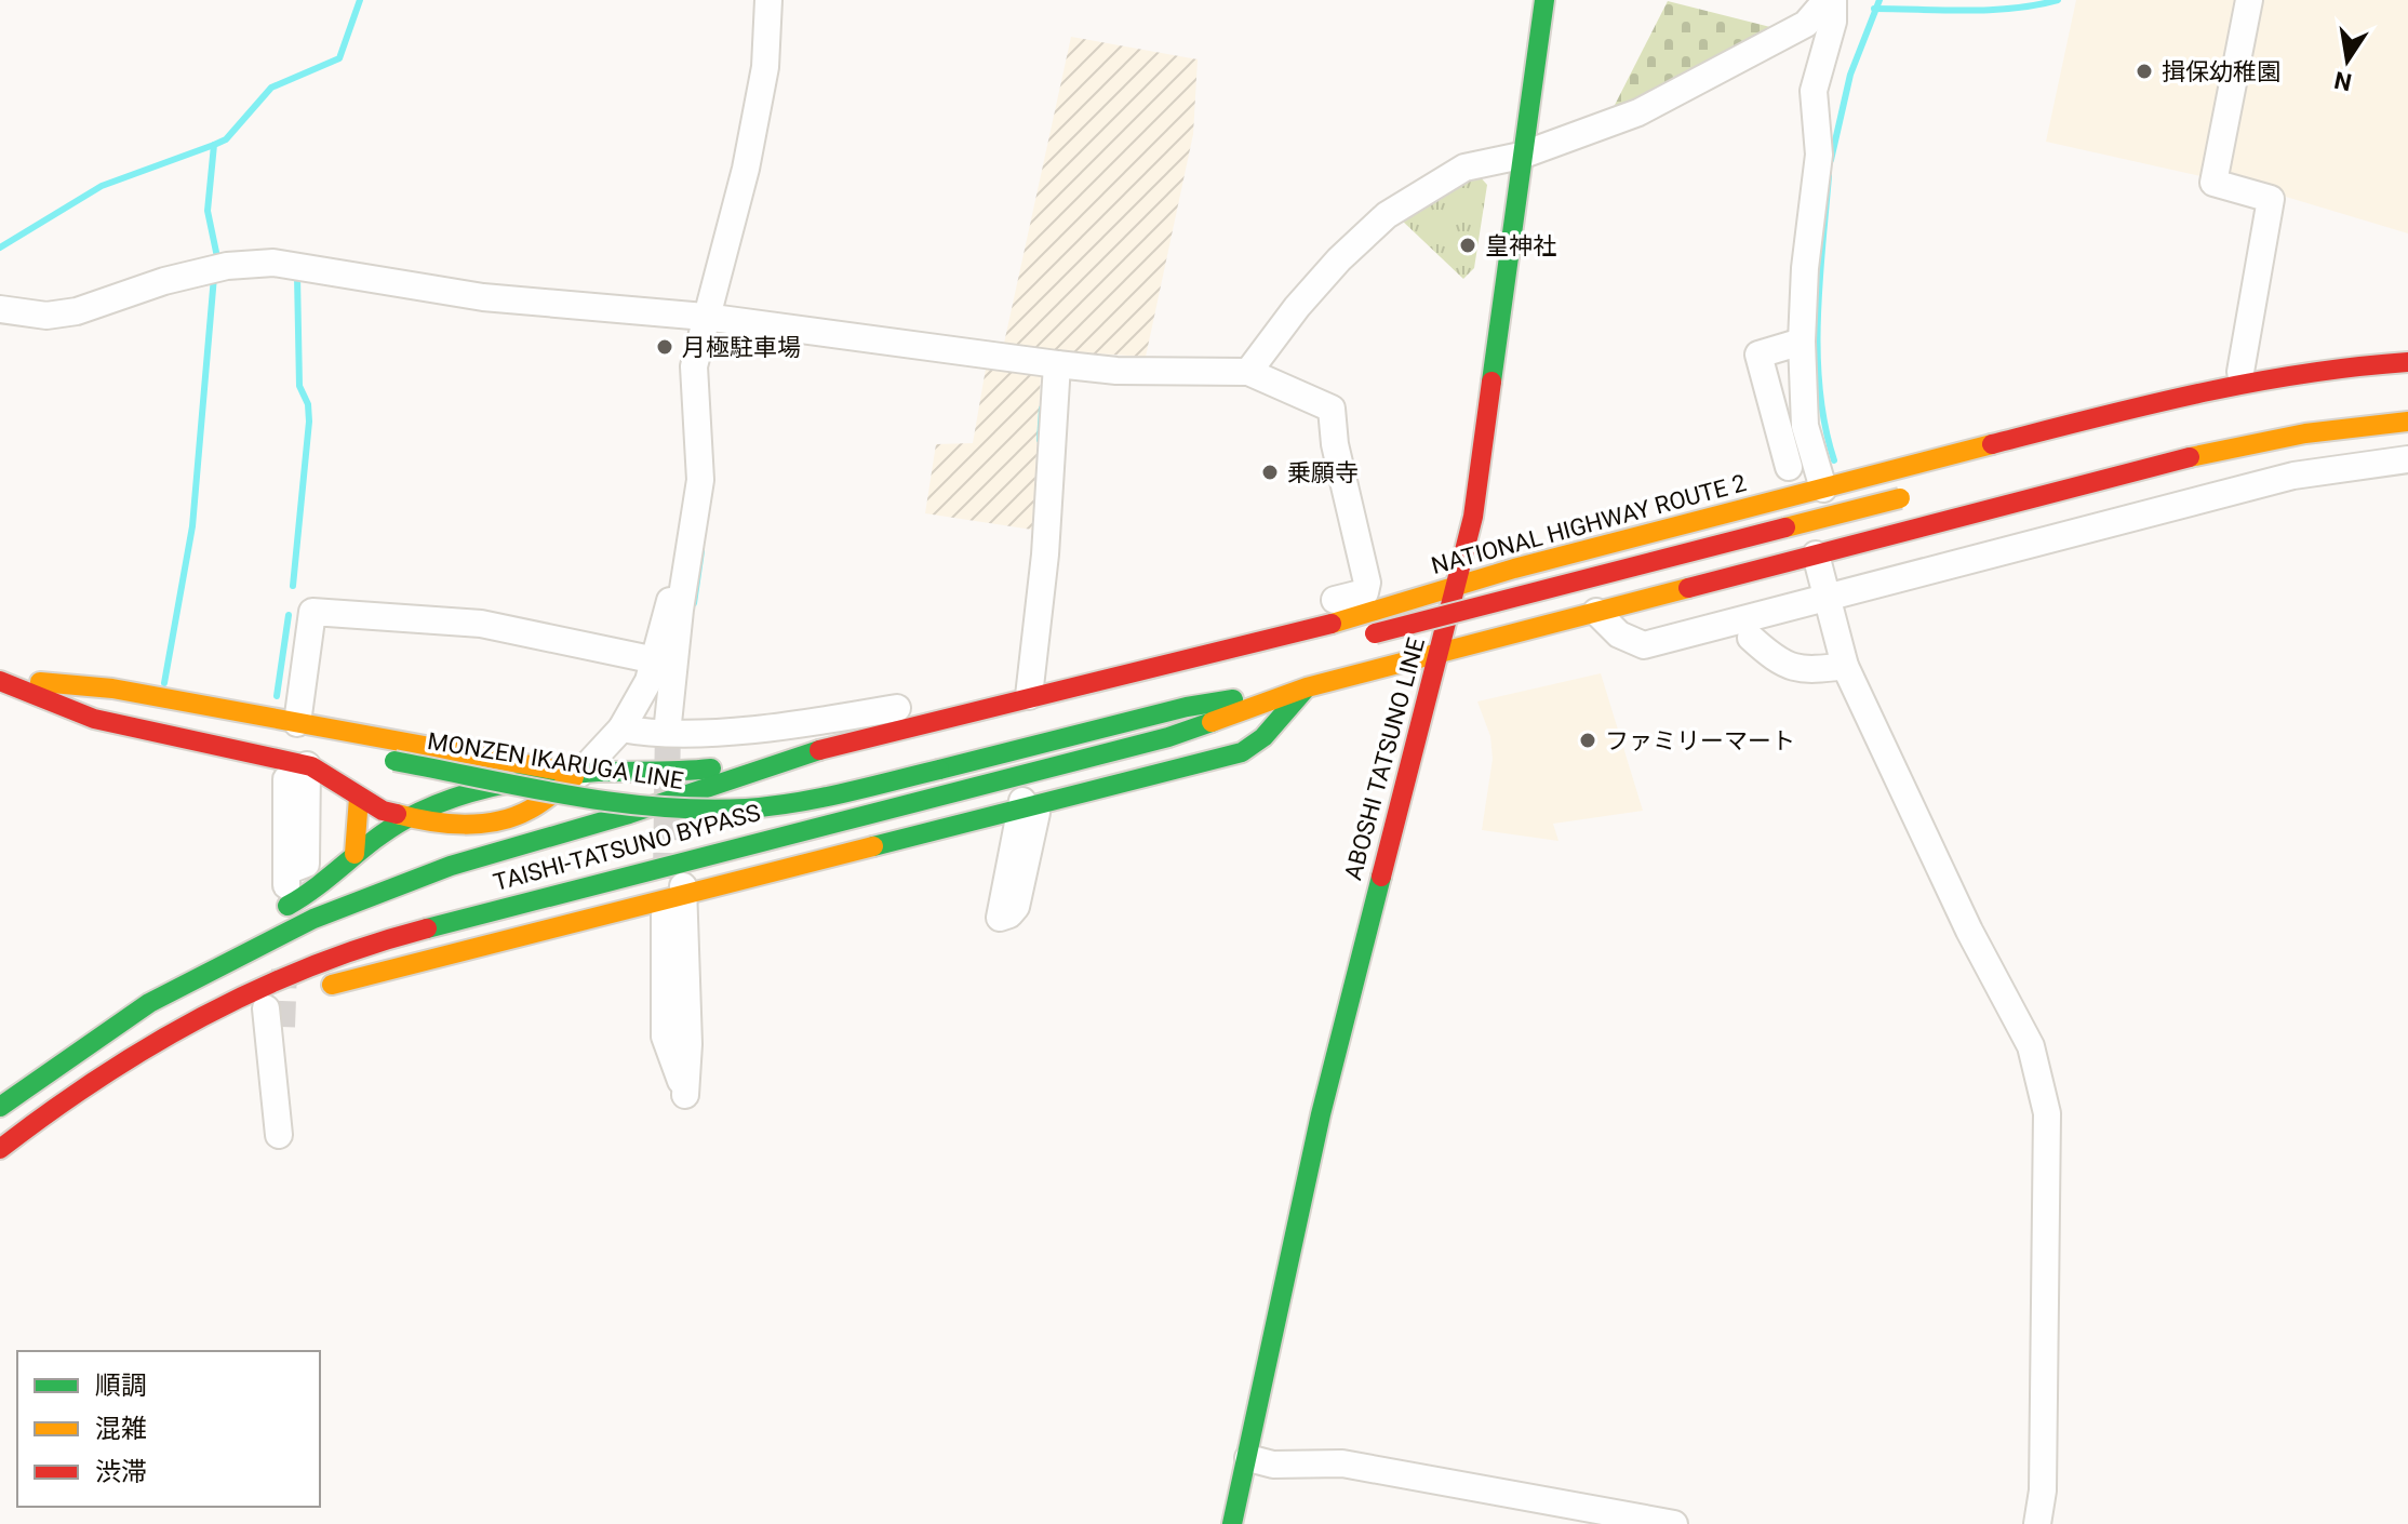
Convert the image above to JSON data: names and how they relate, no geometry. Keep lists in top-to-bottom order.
{
  "streets": {
    "main road": [
      "NATIONAL HIGHWAY ROUTE 2",
      "ABOSHI TATSUNO LINE",
      "MONZEN IKARUGA LINE",
      "TAISHI-TATSUNO BYPASS"
    ]
  },
  "crossings": [
    ["NATIONAL HIGHWAY ROUTE 2", "ABOSHI TATSUNO LINE"],
    ["MONZEN IKARUGA LINE", "TAISHI-TATSUNO BYPASS"]
  ],
  "places": [
    "揖保幼稚園",
    "皇神社",
    "月極駐車場",
    "乗願寺",
    "ファミリーマート"
  ],
  "legend": ["順調", "混雑", "渋滞"],
  "north": "bottom"
}
